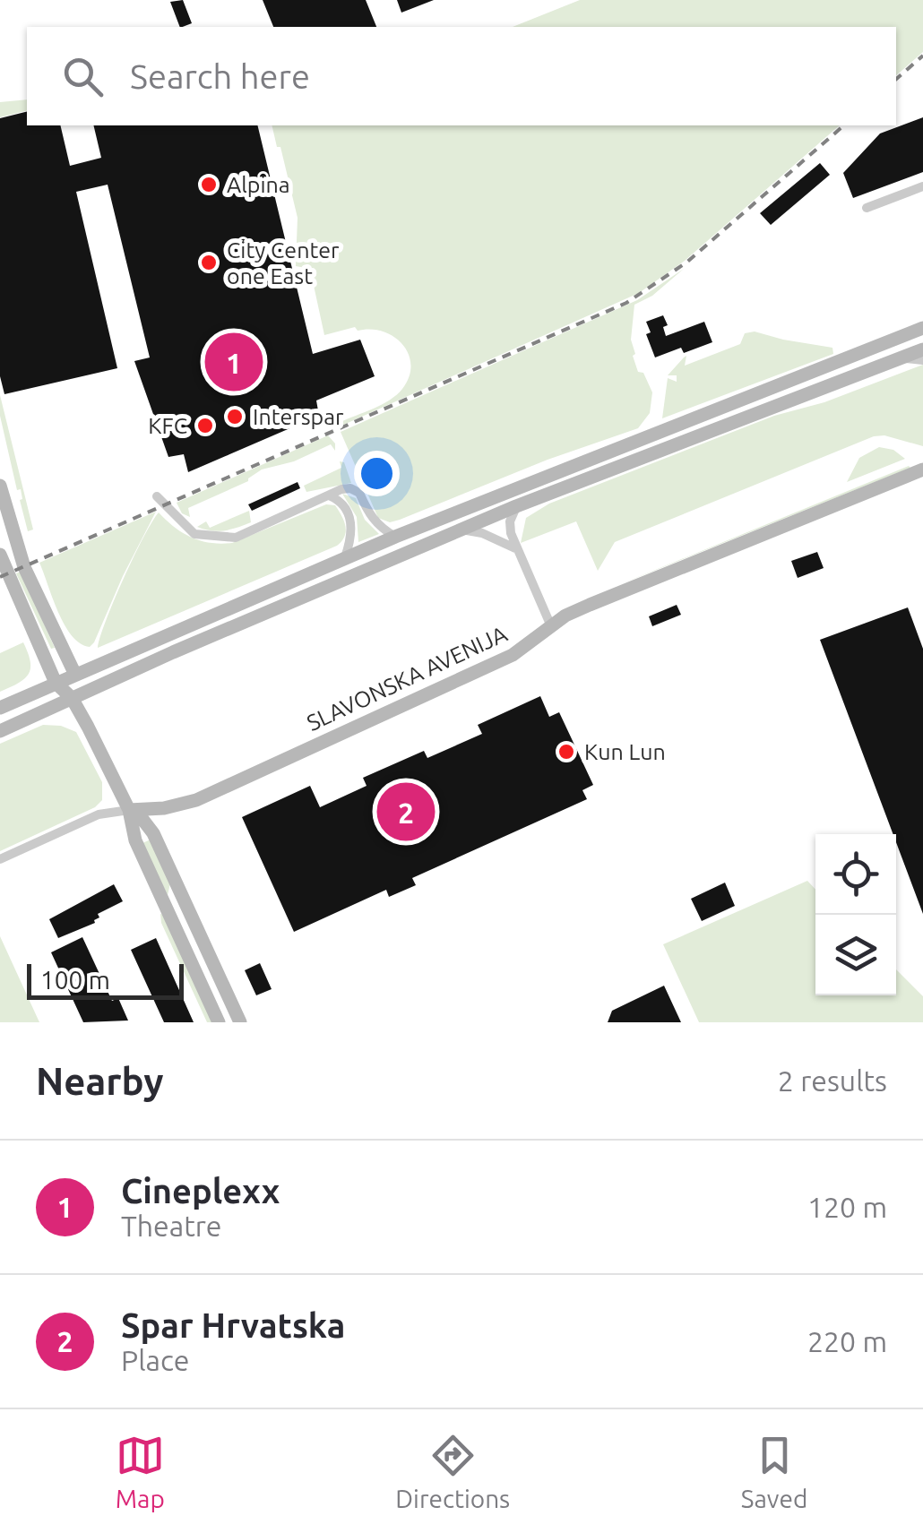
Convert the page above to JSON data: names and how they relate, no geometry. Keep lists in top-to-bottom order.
{
  "streets": {
    "main road": ["SLAVONSKA AVENIJA"]
  },
  "places": [
    "Alpina",
    "City Center one East",
    "Interspar",
    "KFC",
    "Kun Lun"
  ],
  "scale_bar": "100 m",
  "page": {
    "search": "Search here",
    "pins": ["1", "2"],
    "scale": "100 m",
    "heading": ["Nearby", "2 results"],
    "list": [
      {
        "mark": "1",
        "name": "Cineplexx",
        "note": "Theatre",
        "value": "120 m"
      },
      {
        "mark": "2",
        "name": "Spar Hrvatska",
        "note": "Place",
        "value": "220 m"
      }
    ],
    "nav": ["Map", "Directions", "Saved"]
  }
}
